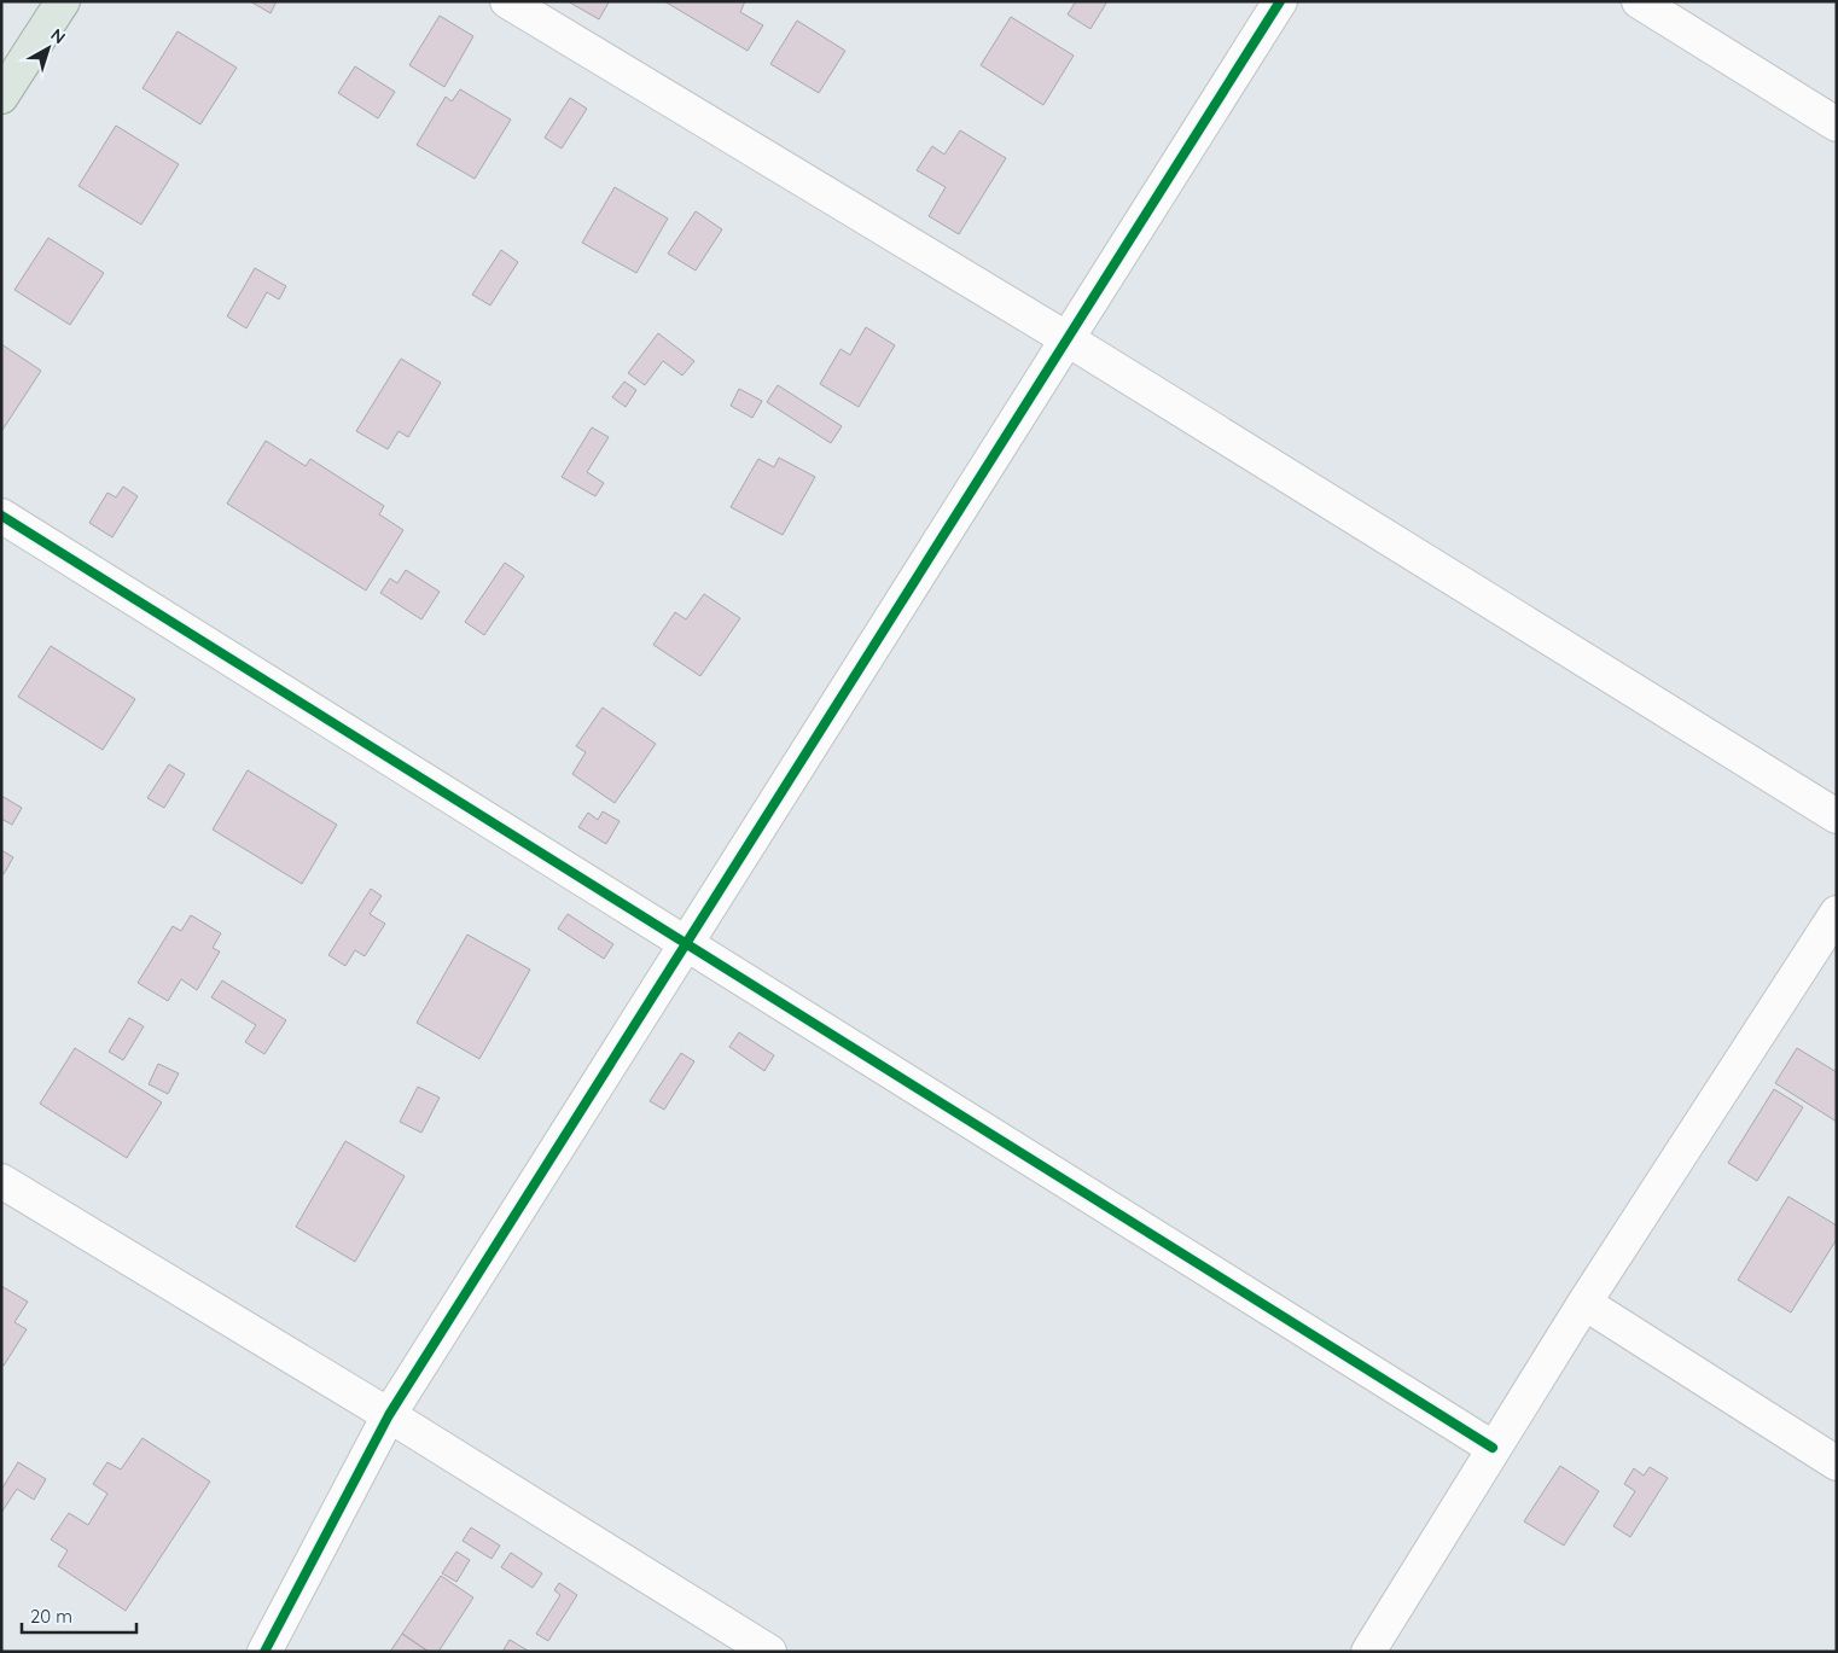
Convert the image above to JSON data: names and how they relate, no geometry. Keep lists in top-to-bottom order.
{
  "scale_bar": "20 m",
  "north": "top right"
}
